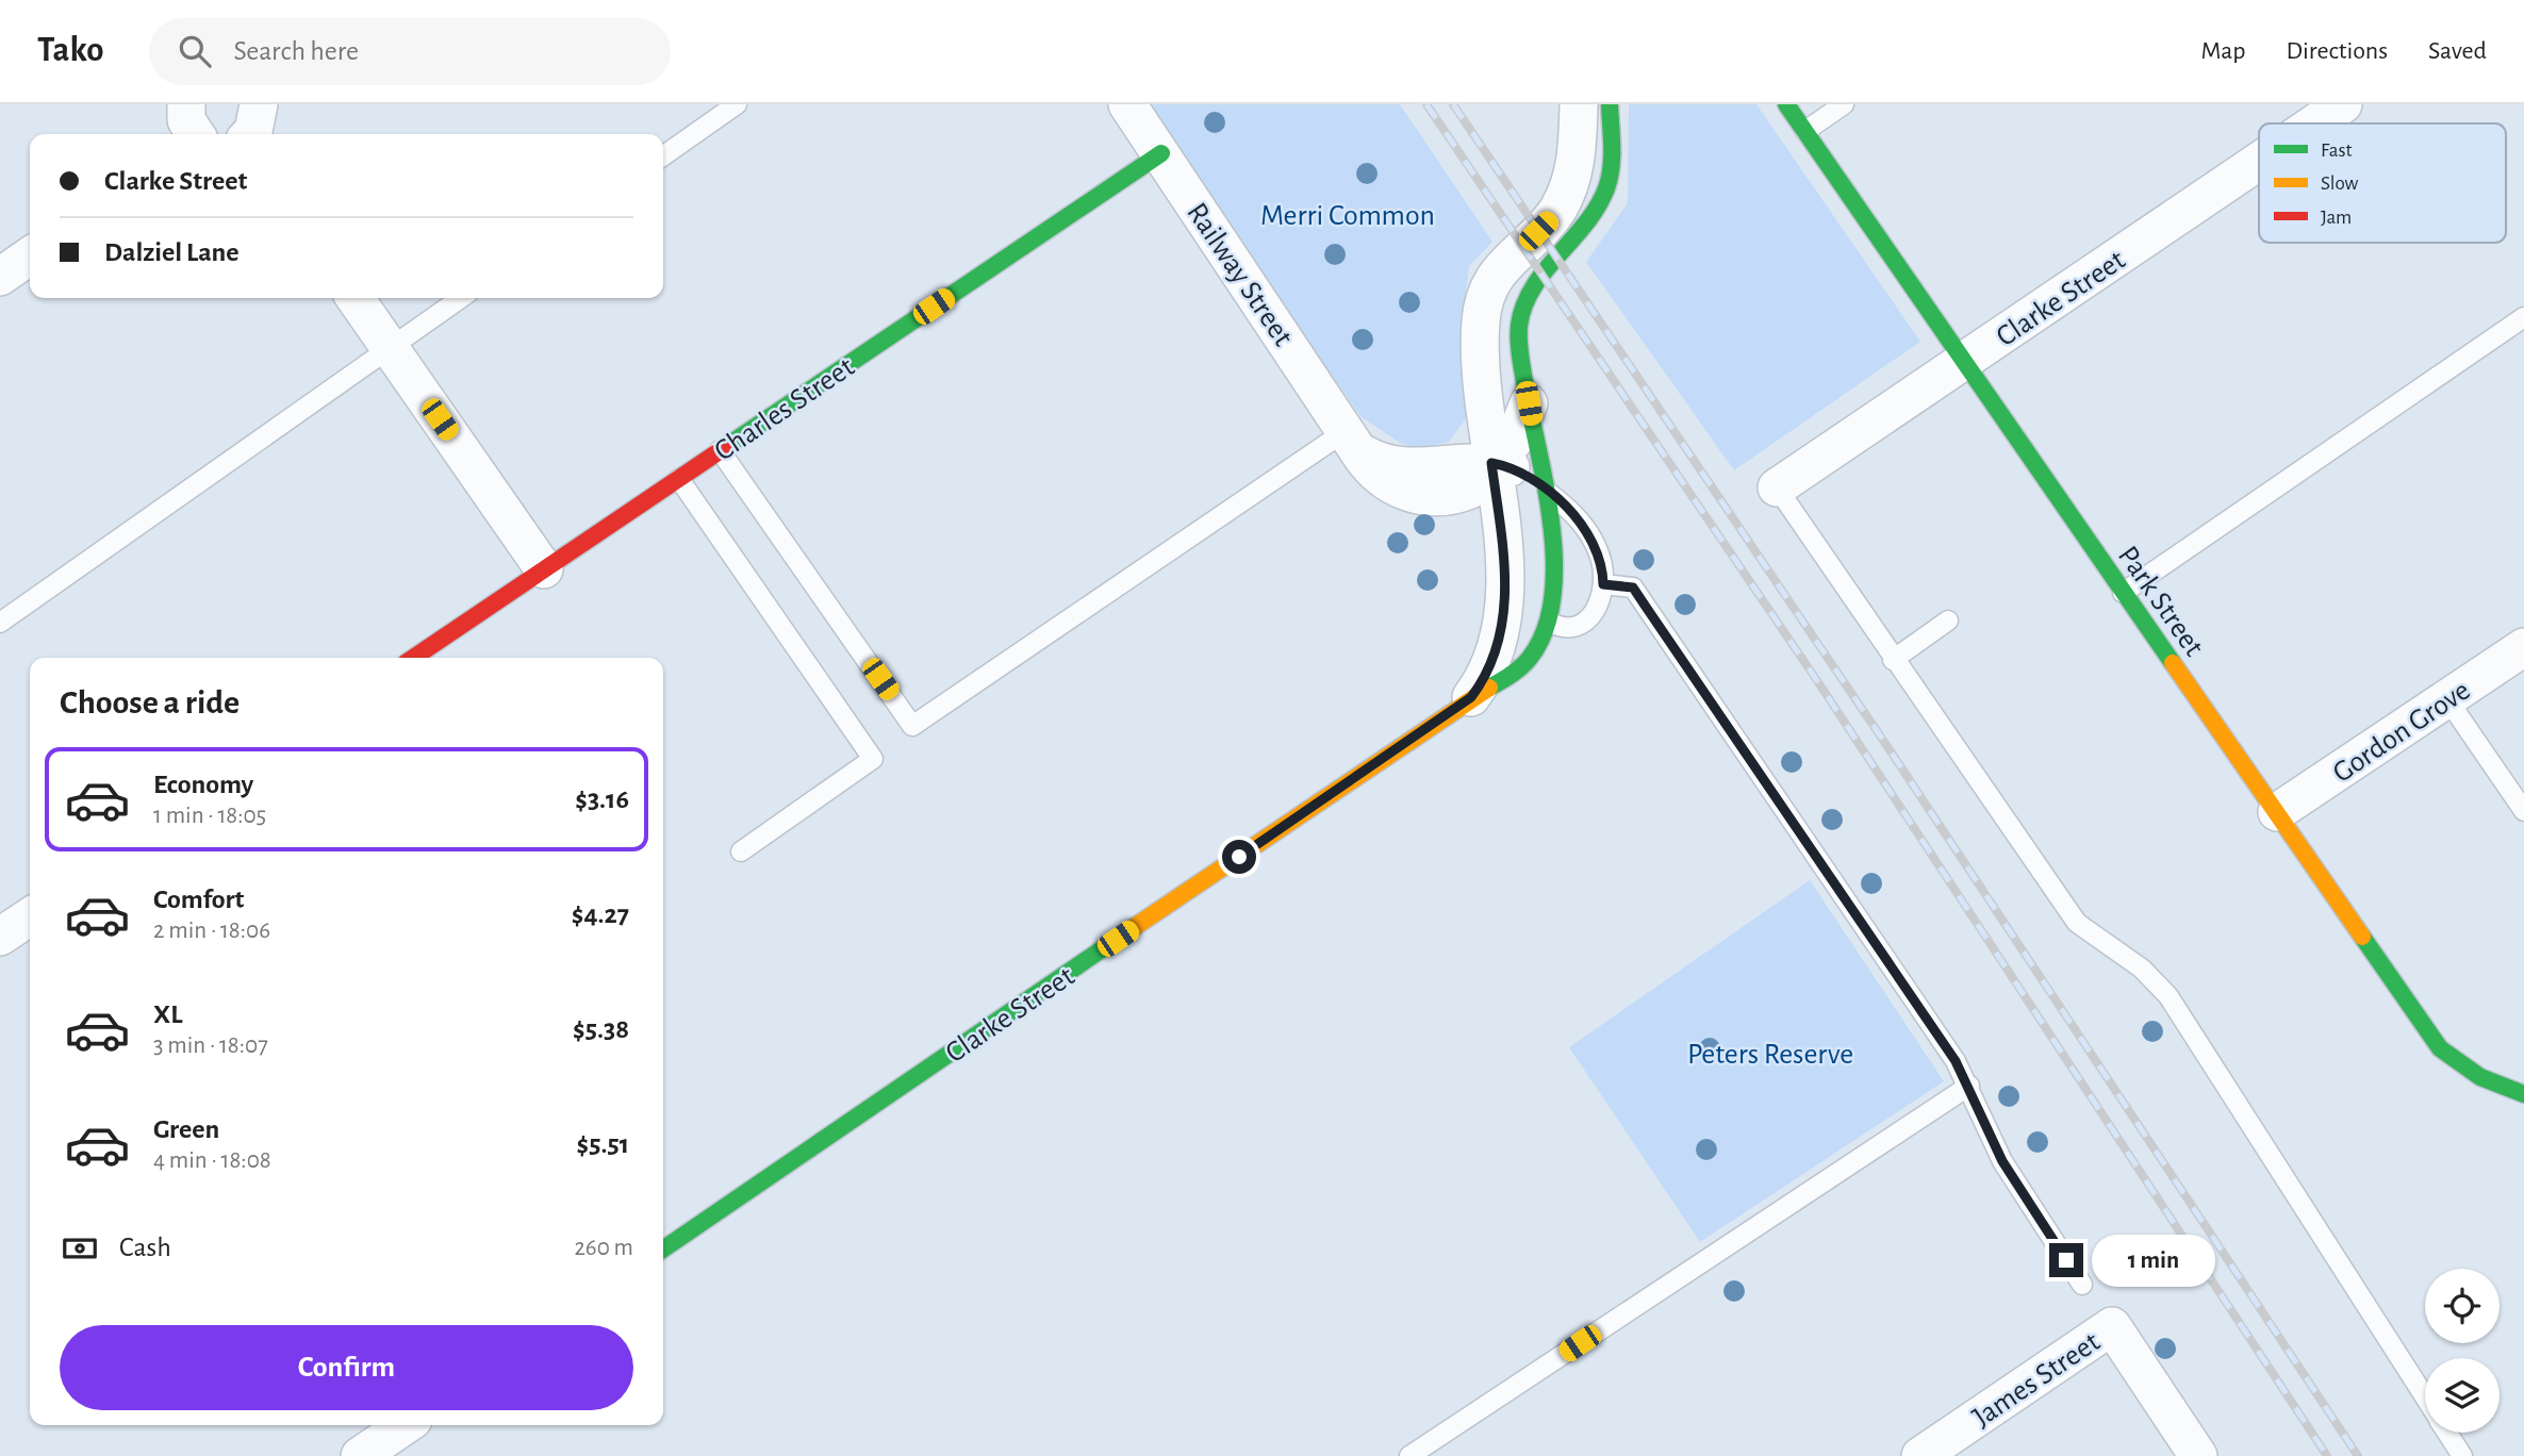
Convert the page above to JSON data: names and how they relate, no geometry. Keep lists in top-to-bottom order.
{
  "streets": {
    "street": [
      "Railway Street",
      "Clarke Street",
      "Charles Street",
      "Park Street",
      "Gordon Grove",
      "James Street"
    ]
  },
  "crossings": [
    ["Railway Street", "Clarke Street"],
    ["Railway Street", "Charles Street"],
    ["Clarke Street", "Park Street"],
    ["Park Street", "Gordon Grove"]
  ],
  "parks": ["Merri Common", "Peters Reserve"],
  "legend": ["Fast", "Slow", "Jam"],
  "page": {
    "header": "Tako",
    "search": "Search here",
    "nav": ["Map", "Directions", "Saved"],
    "banner": ["Clarke Street", "Dalziel Lane"],
    "heading": "Choose a ride",
    "list": [
      {
        "name": "Economy",
        "note": "1 min · 18:05",
        "value": "$3.16"
      },
      {
        "name": "Comfort",
        "note": "2 min · 18:06",
        "value": "$4.27"
      },
      {
        "name": "XL",
        "note": "3 min · 18:07",
        "value": "$5.38"
      },
      {
        "name": "Green",
        "note": "4 min · 18:08",
        "value": "$5.51"
      }
    ],
    "pay": ["Cash", "260 m"],
    "bubble": "1 min",
    "buttons": "Confirm"
  }
}
